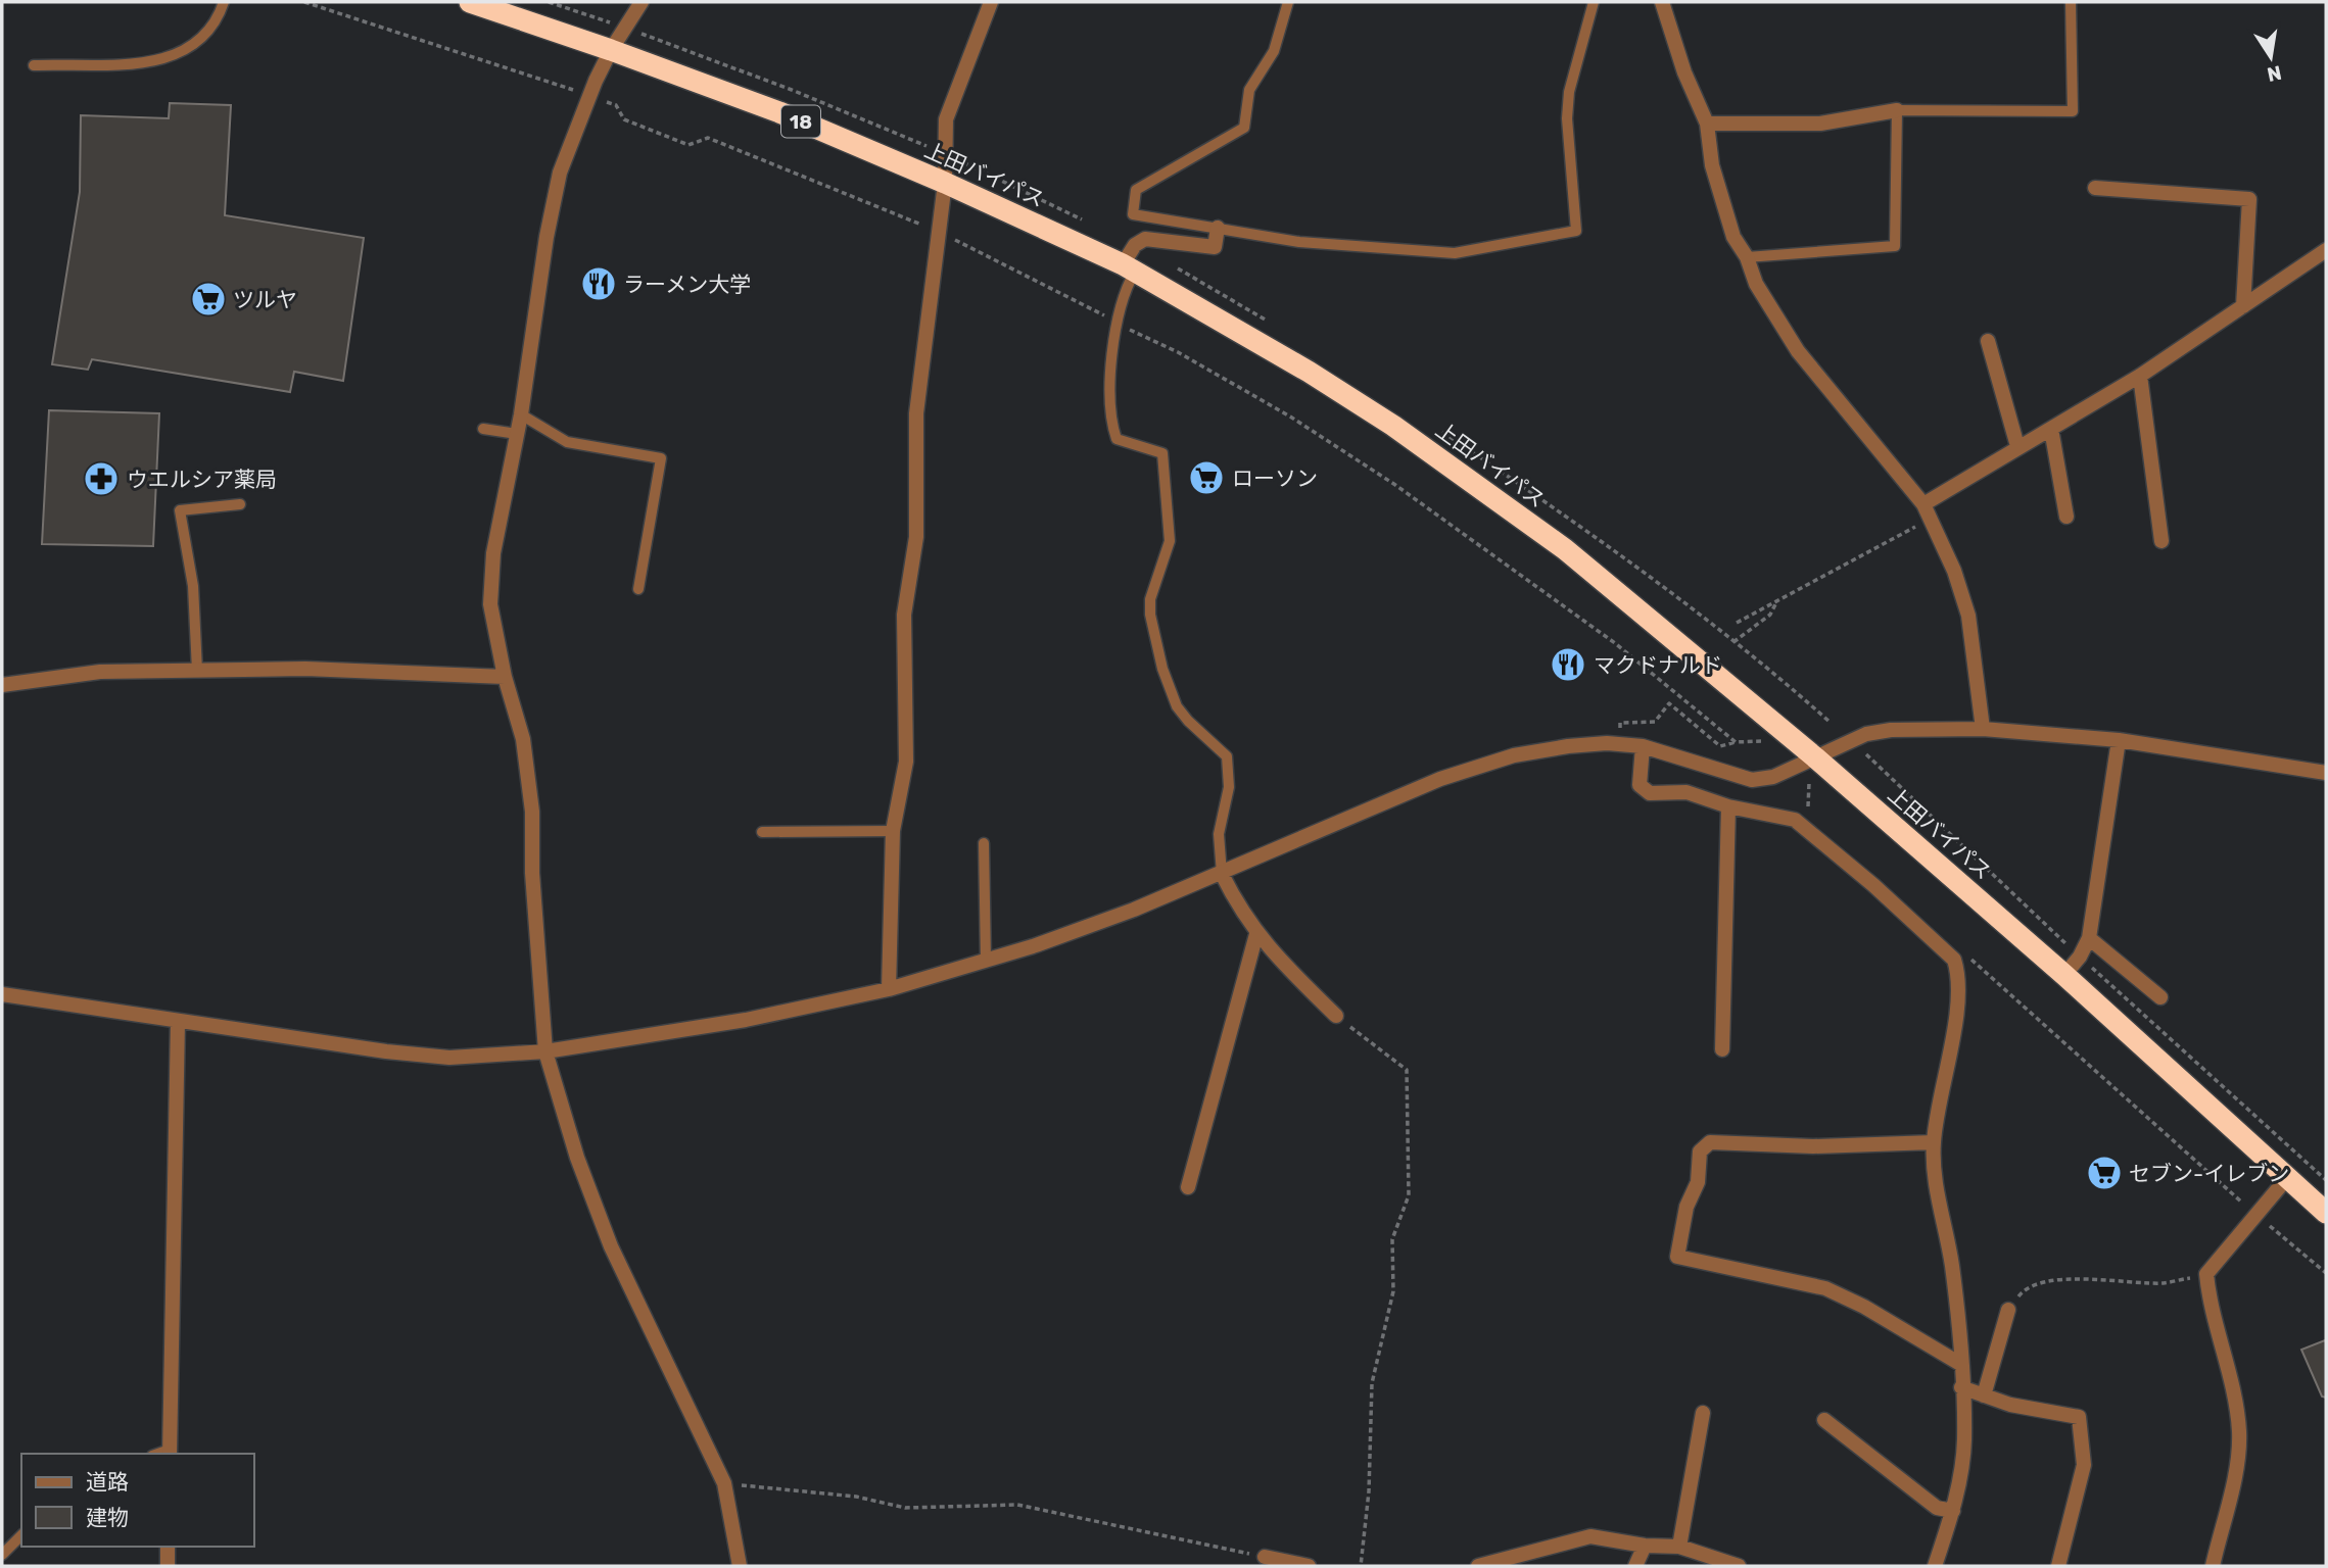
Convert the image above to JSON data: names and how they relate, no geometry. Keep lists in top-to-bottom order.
{
  "streets": {
    "highway": ["18", "上田バイパス"]
  },
  "places": {
    "restaurant": ["ラーメン大学", "マクドナルド"],
    "supermarket": ["ツルヤ", "ローソン", "セブン-イレブン"],
    "pharmacy": ["ウエルシア薬局"]
  },
  "legend": ["道路", "建物"],
  "north": "bottom"
}
